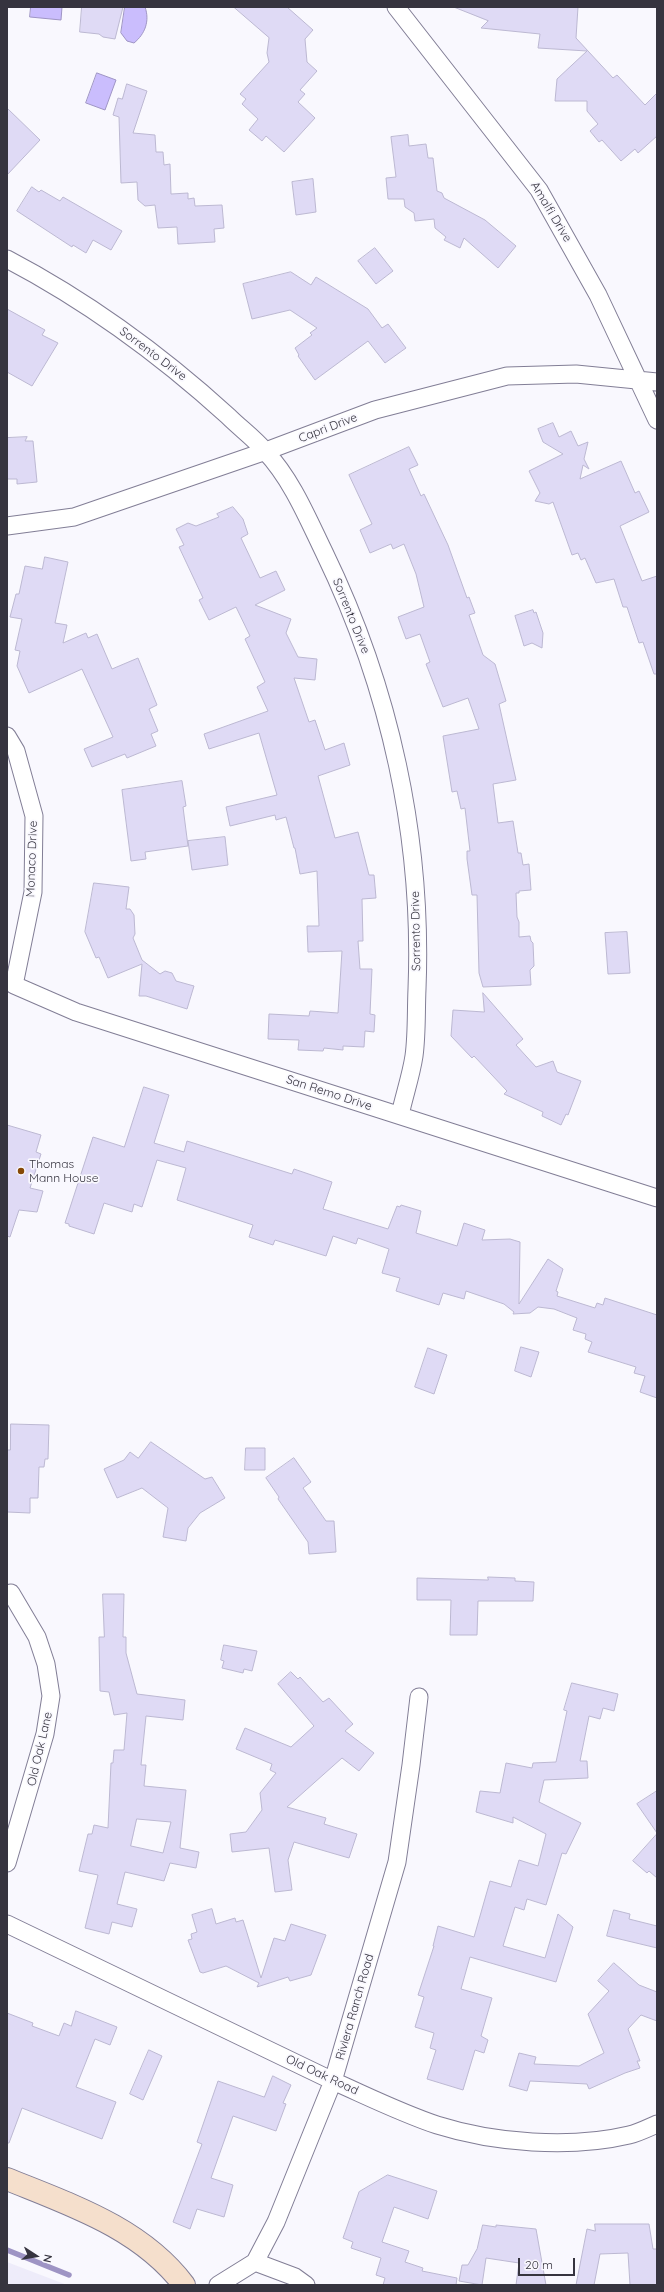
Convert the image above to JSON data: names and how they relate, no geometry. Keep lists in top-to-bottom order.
{
  "streets": {
    "street": [
      "Amalfi Drive",
      "Sorrento Drive",
      "Capri Drive",
      "Monaco Drive",
      "San Remo Drive",
      "Old Oak Lane",
      "Riviera Ranch Road",
      "Old Oak Road"
    ]
  },
  "crossings": [
    ["Amalfi Drive", "Capri Drive"],
    ["Sorrento Drive", "Capri Drive"],
    ["Sorrento Drive", "San Remo Drive"],
    ["Monaco Drive", "San Remo Drive"],
    ["Riviera Ranch Road", "Old Oak Road"]
  ],
  "places": ["Thomas Mann House"],
  "scale_bar": "20 m",
  "north": "right"
}
